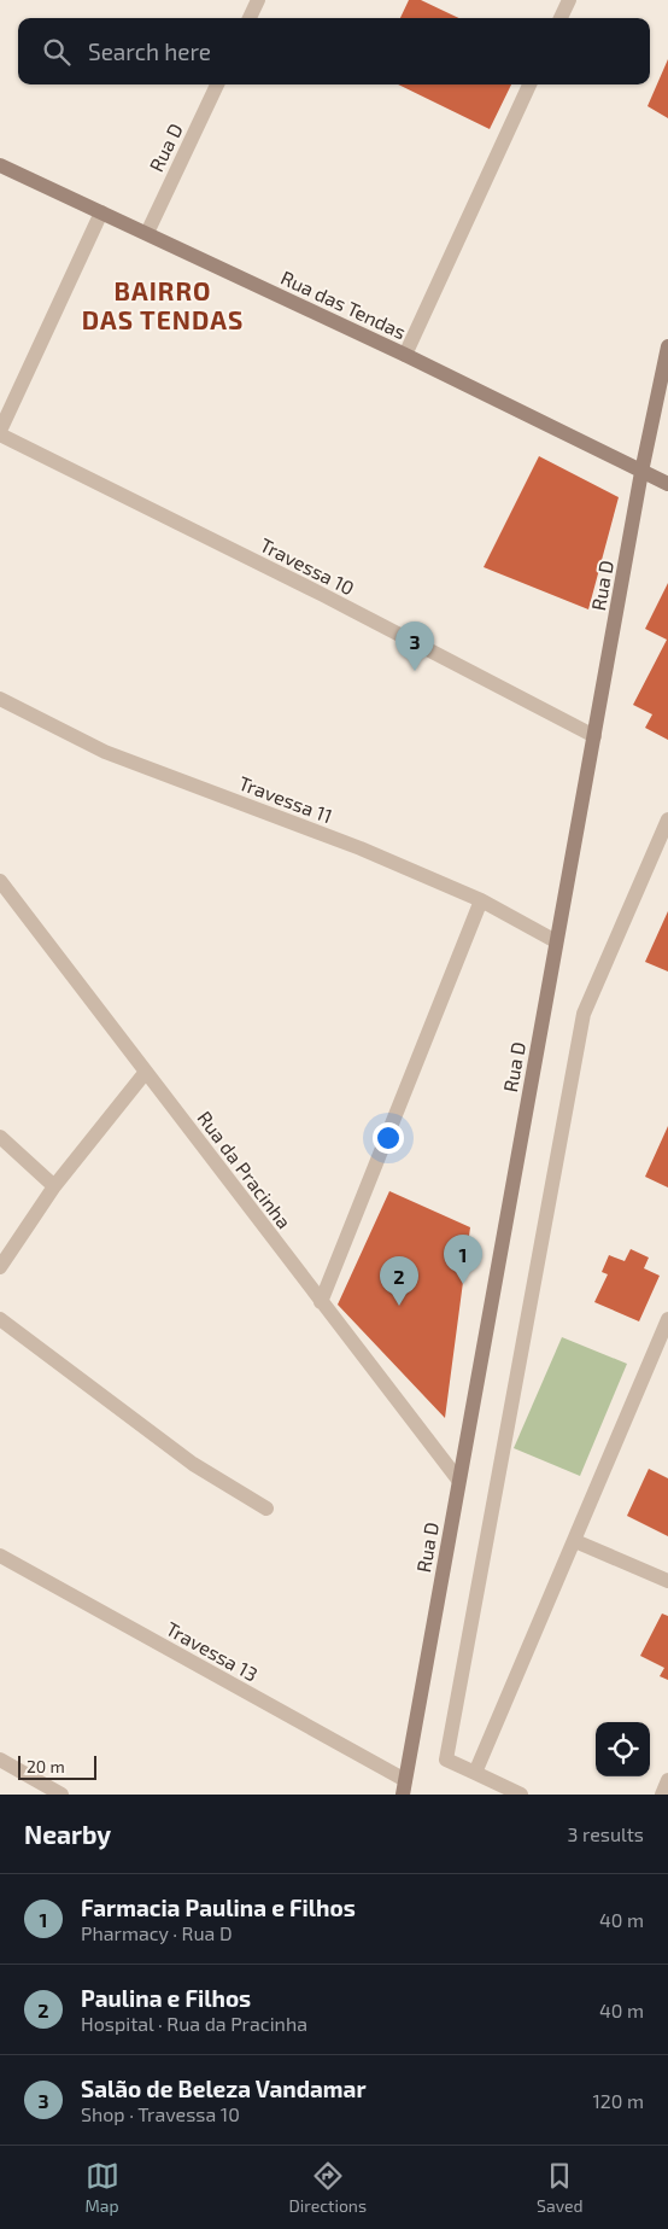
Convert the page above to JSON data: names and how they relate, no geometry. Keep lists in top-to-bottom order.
{
  "streets": {
    "street": [
      "Rua D",
      "Rua das Tendas",
      "Travessa 10",
      "Travessa 11",
      "Rua da Pracinha",
      "Travessa 13"
    ]
  },
  "crossings": [
    ["Rua D", "Rua das Tendas"],
    ["Rua D", "Travessa 10"],
    ["Rua D", "Travessa 11"],
    ["Rua D", "Rua da Pracinha"],
    ["Rua D", "Travessa 13"]
  ],
  "districts": ["BAIRRO DAS TENDAS"],
  "scale_bar": "20 m",
  "page": {
    "search": "Search here",
    "pins": ["3", "1", "2"],
    "scale": "20 m",
    "heading": ["Nearby", "3 results"],
    "list": [
      {
        "mark": "1",
        "name": "Farmacia Paulina e Filhos",
        "note": "Pharmacy · Rua D",
        "value": "40 m"
      },
      {
        "mark": "2",
        "name": "Paulina e Filhos",
        "note": "Hospital · Rua da Pracinha",
        "value": "40 m"
      },
      {
        "mark": "3",
        "name": "Salão de Beleza Vandamar",
        "note": "Shop · Travessa 10",
        "value": "120 m"
      }
    ],
    "nav": ["Map", "Directions", "Saved"]
  }
}
